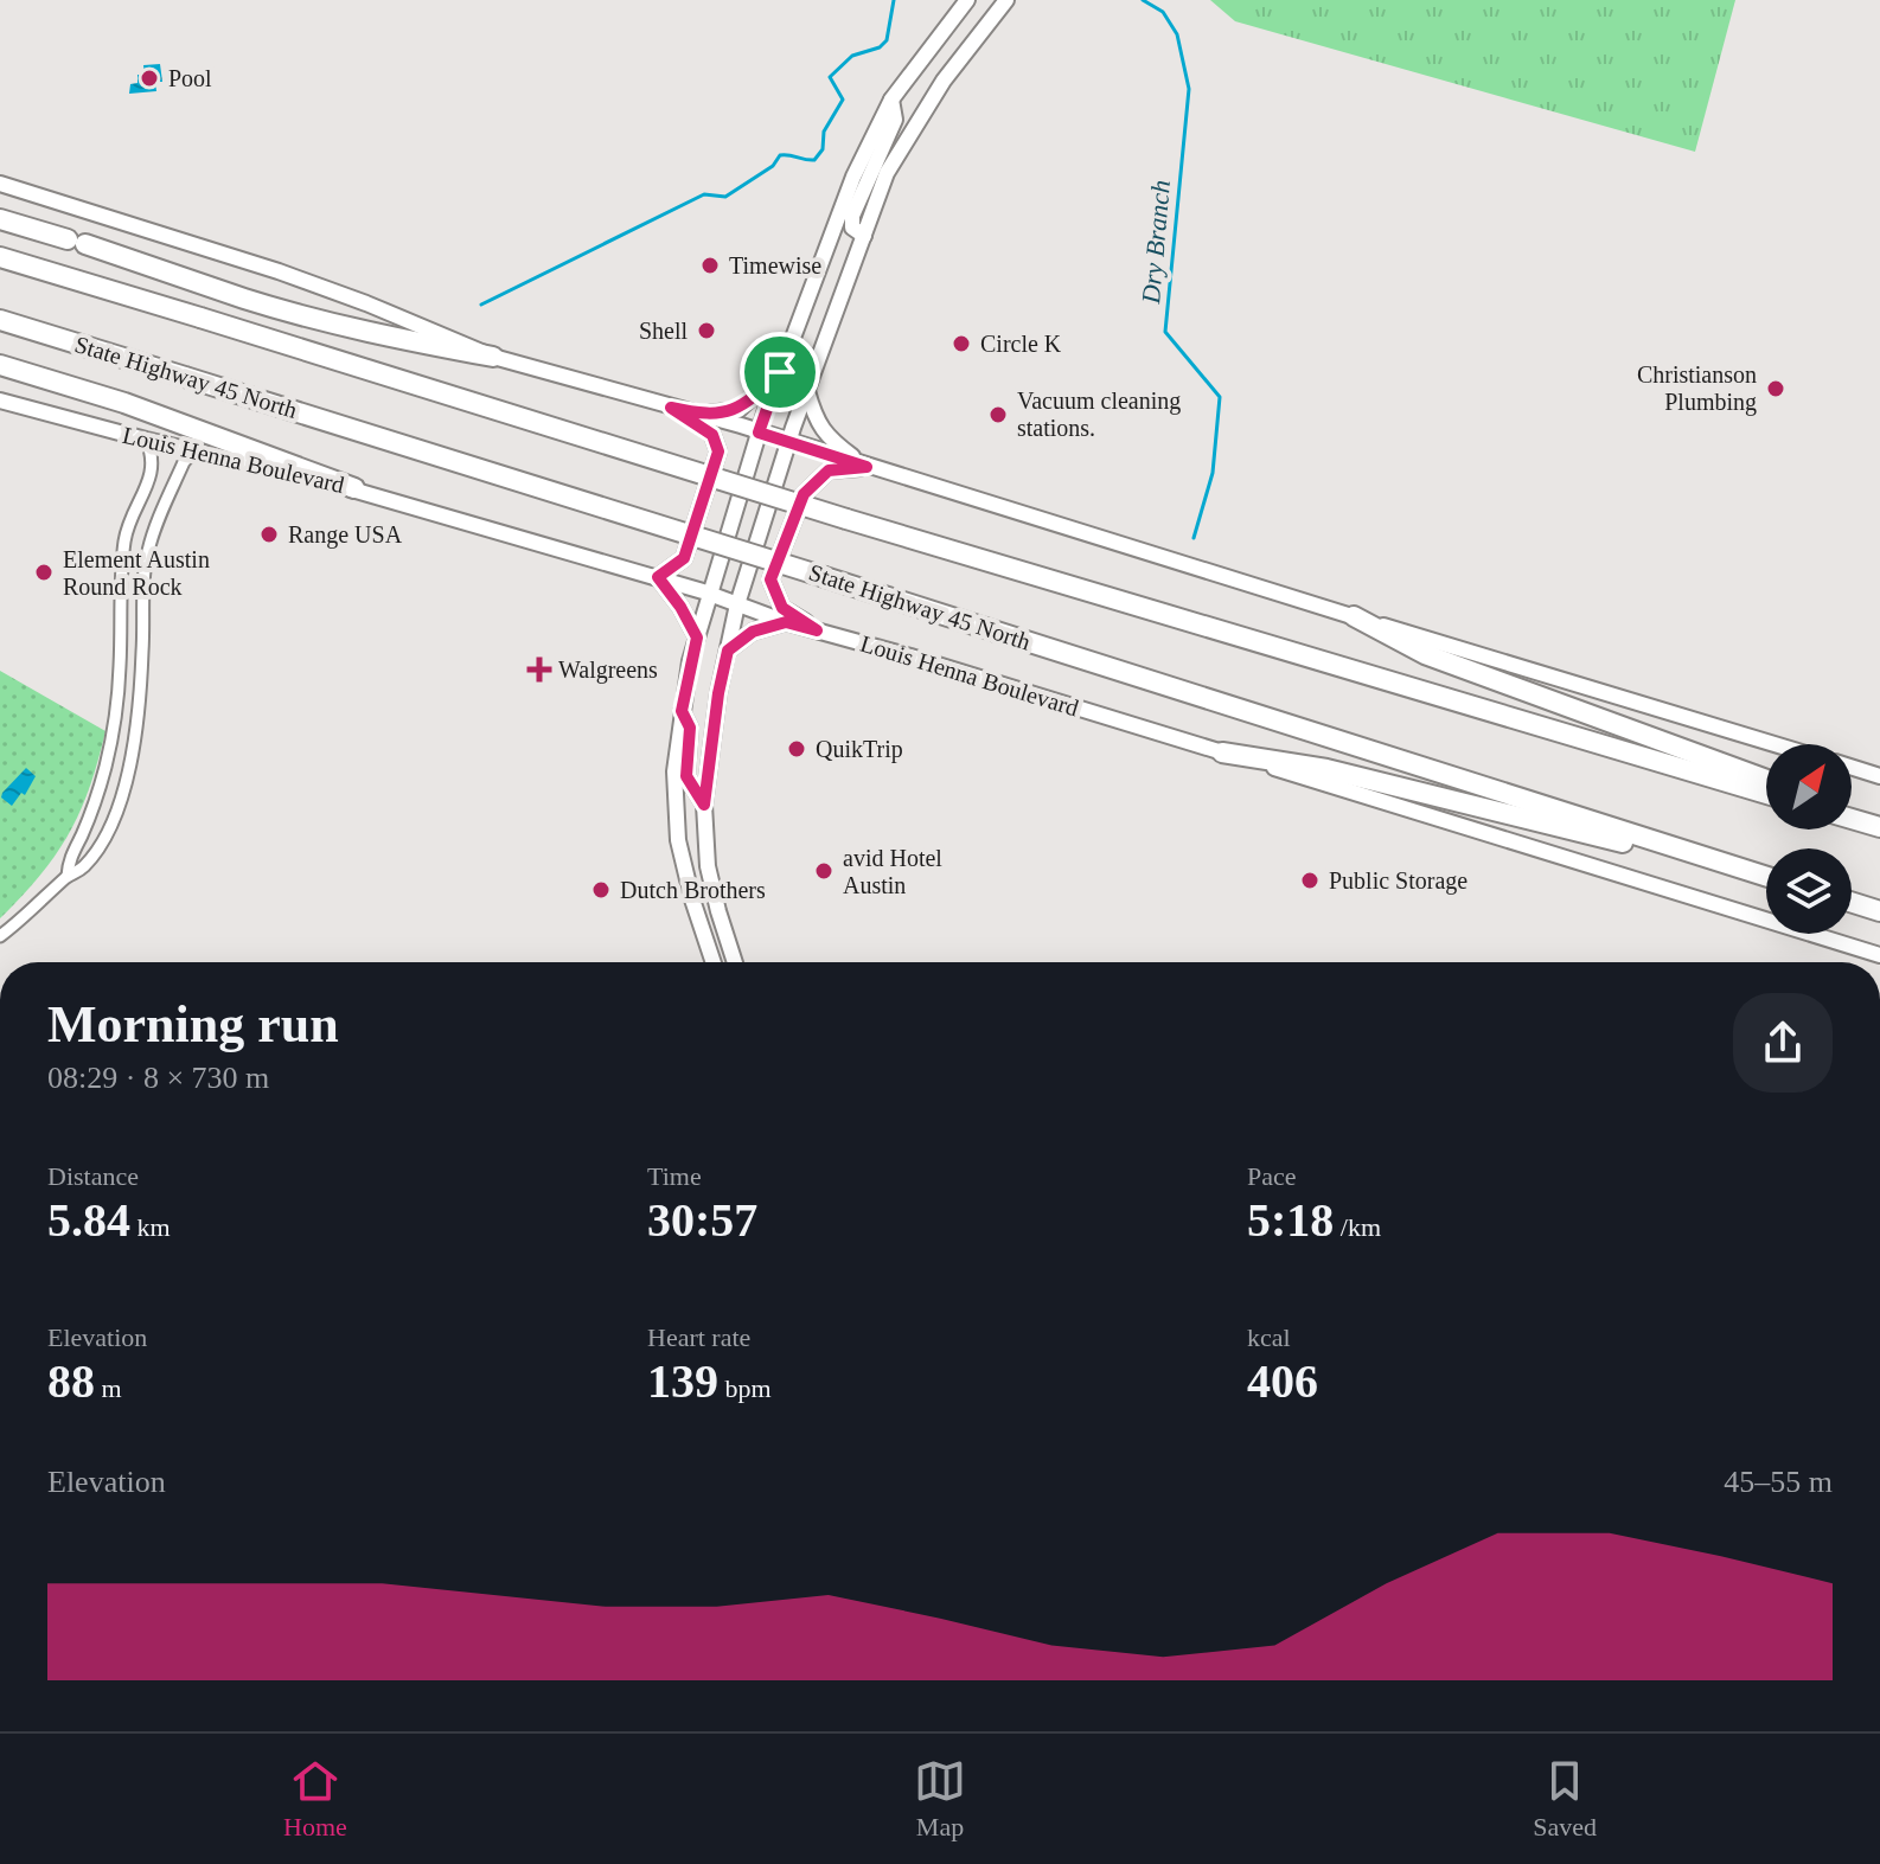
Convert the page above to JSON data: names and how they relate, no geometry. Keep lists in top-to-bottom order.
{
  "streets": {
    "highway": ["State Highway 45 North"],
    "main road": ["Louis Henna Boulevard"]
  },
  "water": ["Dry Branch"],
  "places": {
    "other": [
      "Pool",
      "Timewise",
      "Shell",
      "Circle K",
      "Christianson Plumbing",
      "Vacuum cleaning stations.",
      "Range USA",
      "Element Austin Round Rock",
      "QuikTrip",
      "avid Hotel Austin",
      "Public Storage",
      "Dutch Brothers"
    ],
    "health": ["Walgreens"]
  },
  "north": "top right",
  "page": {
    "heading": ["Morning run", "08:29 · 8 × 730 m"],
    "stats": [
      ["Distance", "5.84 km"],
      ["Time", "30:57"],
      ["Pace", "5:18 /km"],
      ["Elevation", "88 m"],
      ["Heart rate", "139 bpm"],
      ["kcal", "406"]
    ],
    "chart": ["Elevation", "45–55 m"],
    "tabs": ["Home", "Map", "Saved"]
  }
}
